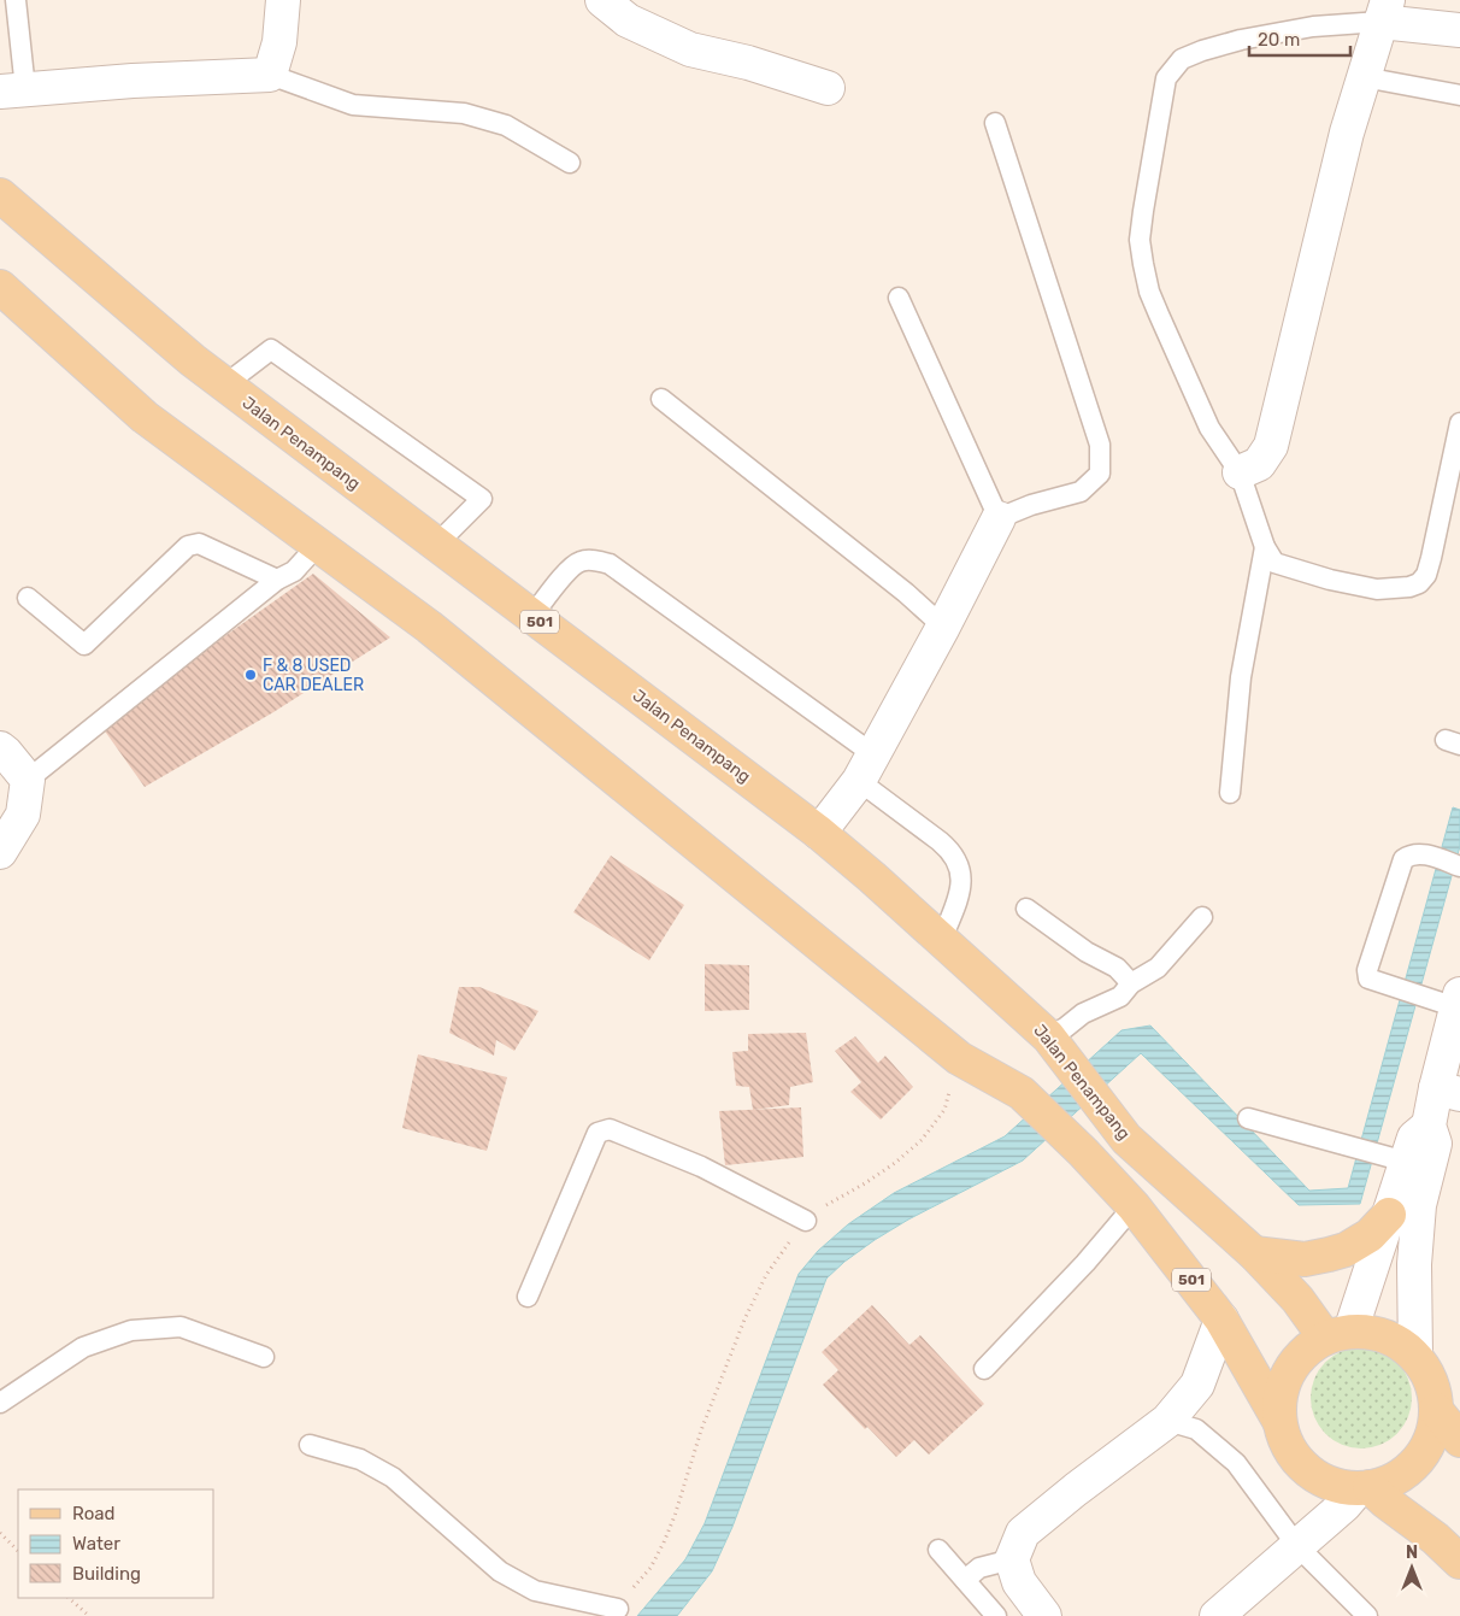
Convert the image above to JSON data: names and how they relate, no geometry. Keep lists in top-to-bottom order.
{
  "streets": {
    "main road": ["Jalan Penampang", "501"]
  },
  "crossings": [
    ["Jalan Penampang", "501"]
  ],
  "places": ["F & 8 USED CAR DEALER"],
  "legend": ["Road", "Water", "Building"],
  "scale_bar": "20 m",
  "north": "top"
}
